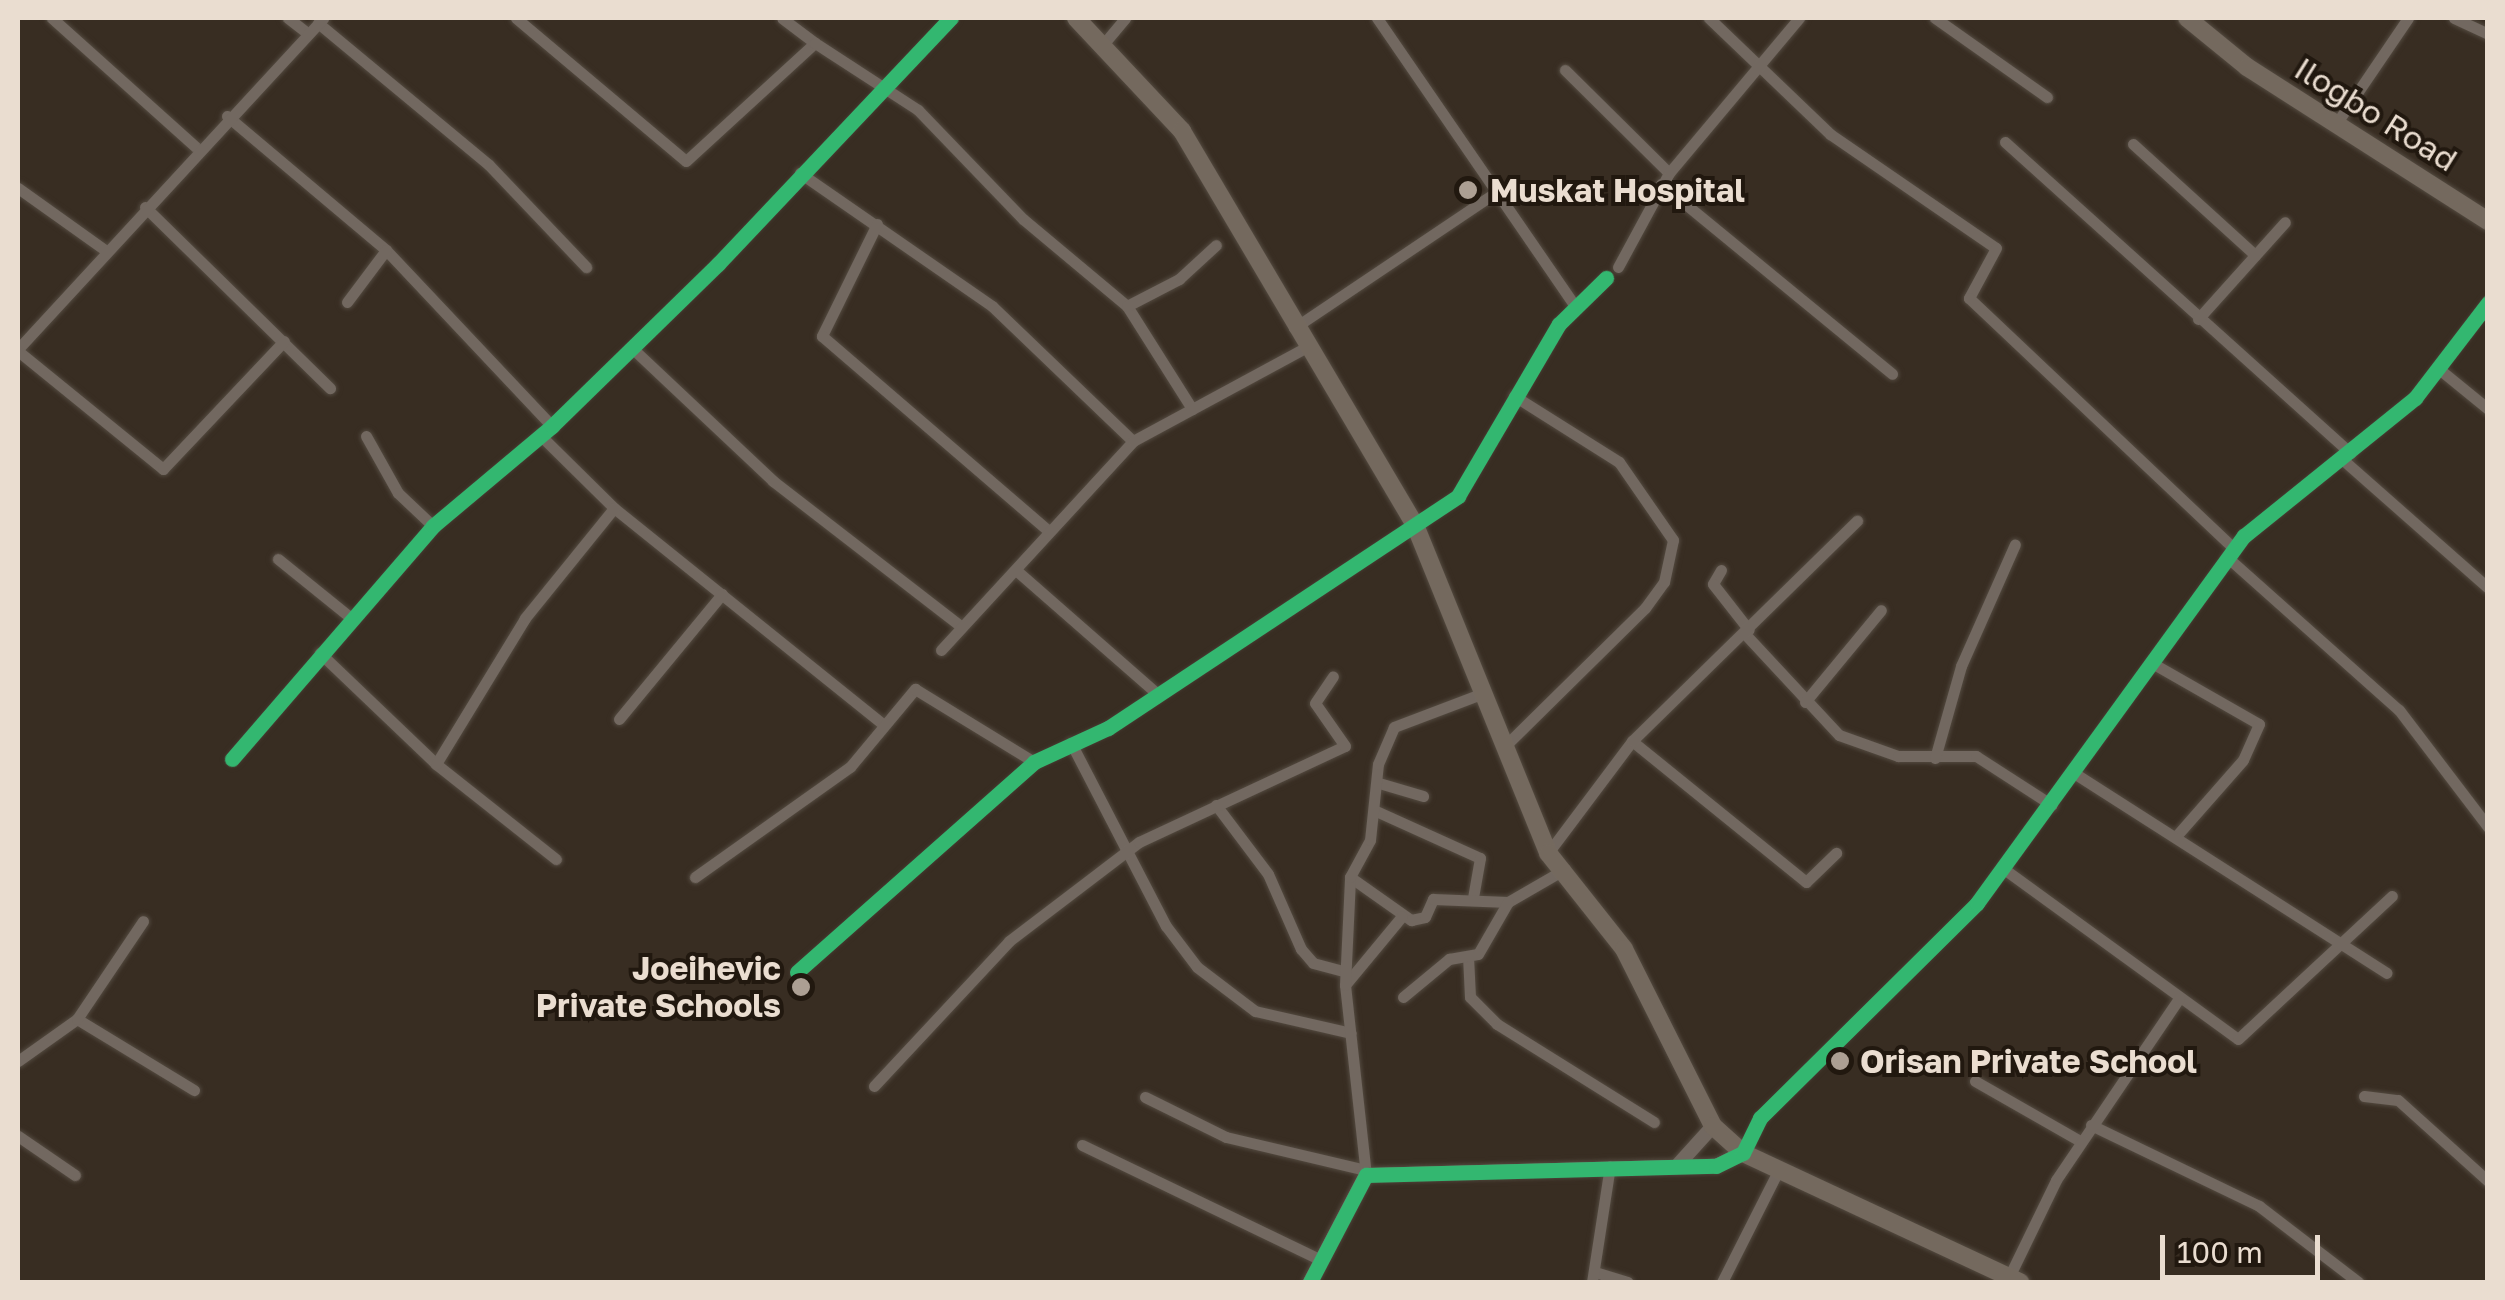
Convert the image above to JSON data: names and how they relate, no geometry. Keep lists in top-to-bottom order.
{
  "streets": {
    "main road": ["Ilogbo Road"]
  },
  "places": ["Muskat Hospital", "Joeihevic Private Schools", "Orisan Private School"],
  "scale_bar": "100 m"
}
